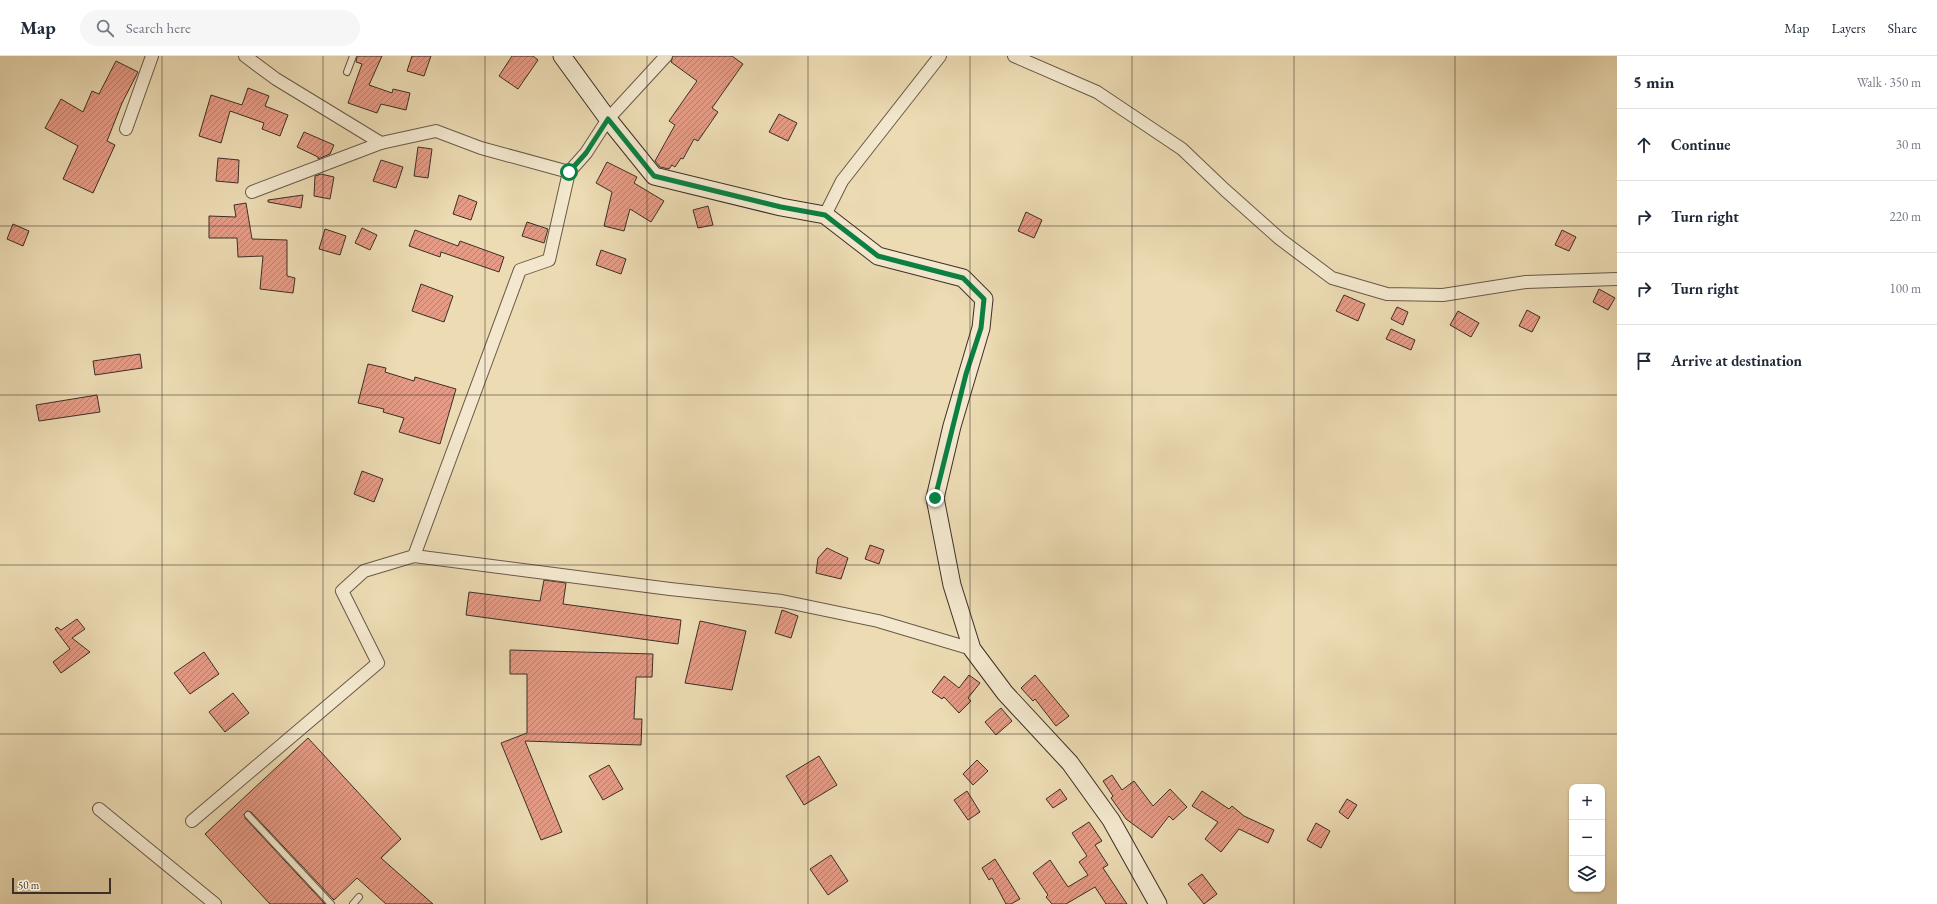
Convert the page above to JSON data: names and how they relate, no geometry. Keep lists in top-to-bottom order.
{
  "scale_bar": "50 m",
  "page": {
    "header": "Map",
    "search": "Search here",
    "nav": ["Map", "Layers", "Share"],
    "heading": ["5 min", "Walk · 350 m"],
    "list": [
      ["Continue", "30 m"],
      ["Turn right", "220 m"],
      ["Turn right", "100 m"],
      "Arrive at destination"
    ],
    "map_buttons": ["+", "−"],
    "scale": "50 m"
  }
}
